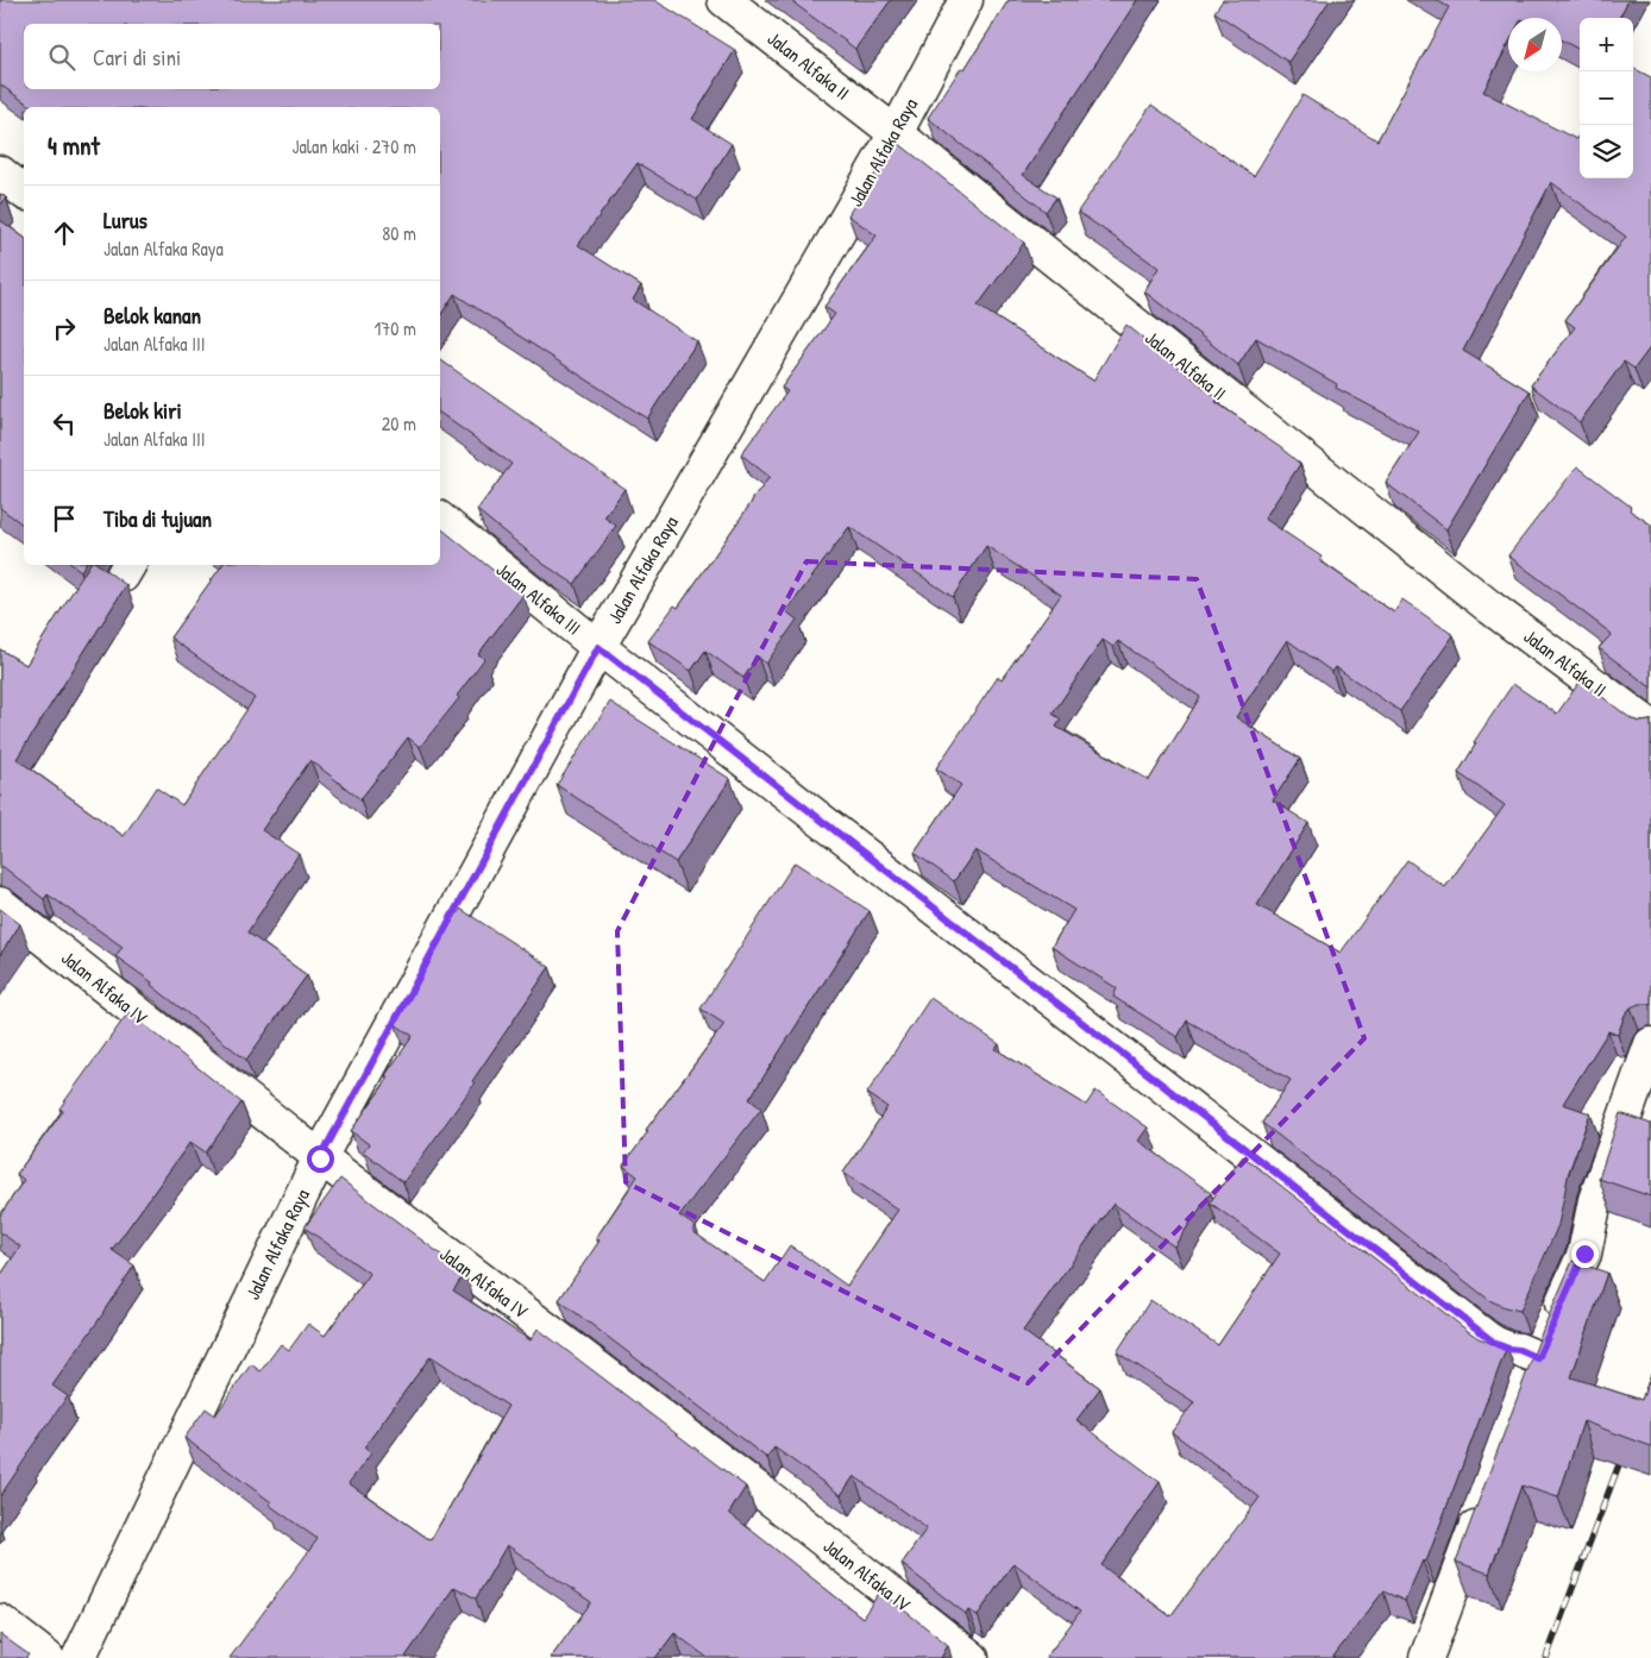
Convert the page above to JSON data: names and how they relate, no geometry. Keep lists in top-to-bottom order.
{
  "streets": {
    "street": [
      "Jalan Alfaka II",
      "Jalan Alfaka Raya",
      "Jalan Alfaka III",
      "Jalan Alfaka IV"
    ]
  },
  "crossings": [
    ["Jalan Alfaka II", "Jalan Alfaka Raya"],
    ["Jalan Alfaka Raya", "Jalan Alfaka III"],
    ["Jalan Alfaka Raya", "Jalan Alfaka IV"]
  ],
  "north": "bottom left",
  "page": {
    "map_buttons": ["+", "−"],
    "search": "Cari di sini",
    "heading": ["4 mnt", "Jalan kaki · 270 m"],
    "list": [
      ["Lurus", "Jalan Alfaka Raya", "80 m"],
      ["Belok kanan", "Jalan Alfaka III", "170 m"],
      ["Belok kiri", "Jalan Alfaka III", "20 m"],
      "Tiba di tujuan"
    ]
  }
}
